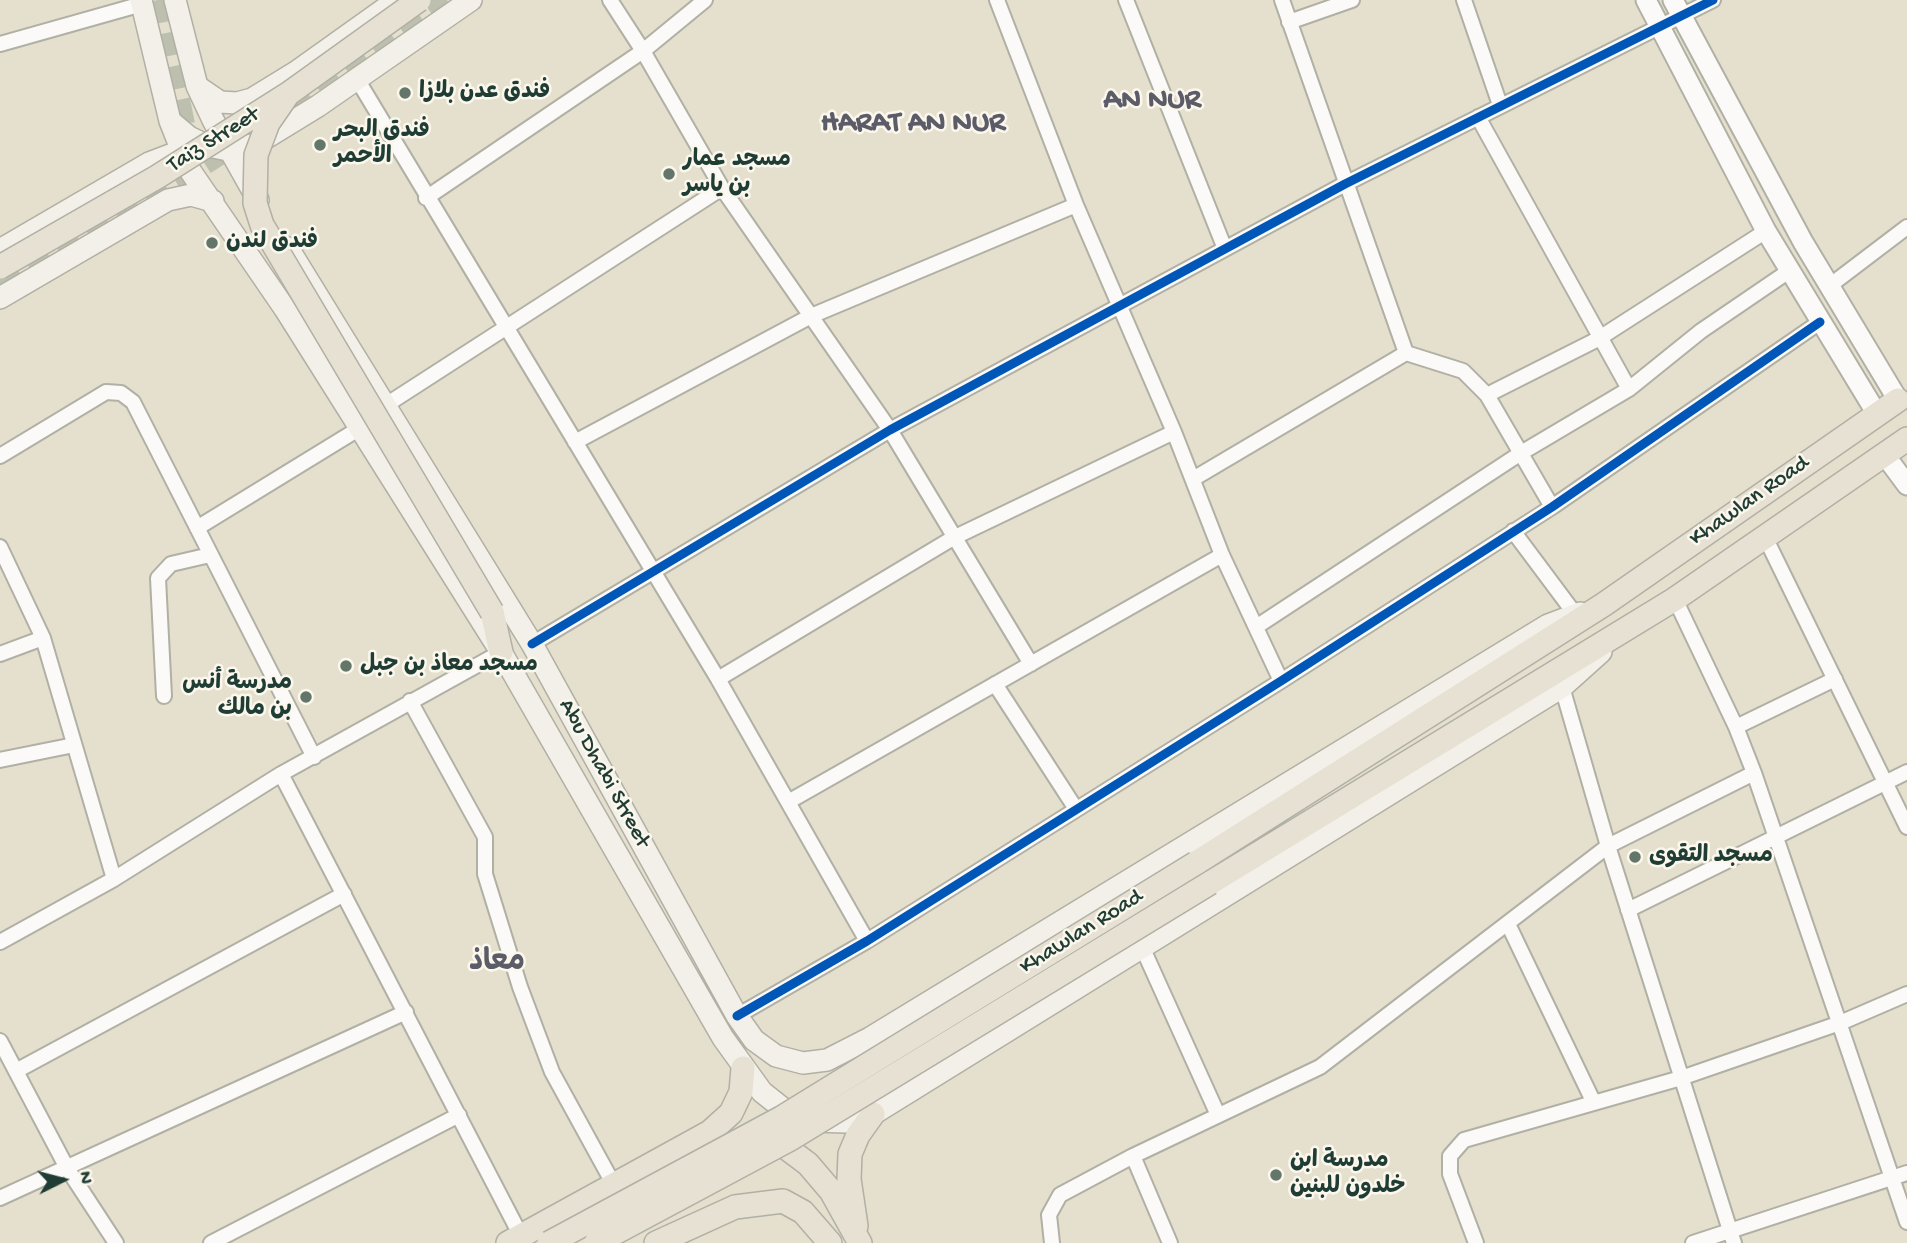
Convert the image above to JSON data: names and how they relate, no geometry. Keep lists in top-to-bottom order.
{
  "streets": {
    "main road": ["Taiz Street", "Khawlan Road", "Abu Dhabi Street"]
  },
  "crossings": [
    ["Khawlan Road", "Abu Dhabi Street"]
  ],
  "districts": ["AN NUR", "HARAT AN NUR", "معاذ"],
  "places": [
    "فندق عدن بلازا",
    "فندق البحر الأحمر",
    "مسجد عمار بن ياسر",
    "فندق لندن",
    "مسجد معاذ بن جبل",
    "مدرسة أنس بن مالك",
    "مسجد التقوى",
    "مدرسة ابن خلدون للبنين"
  ],
  "north": "right"
}
